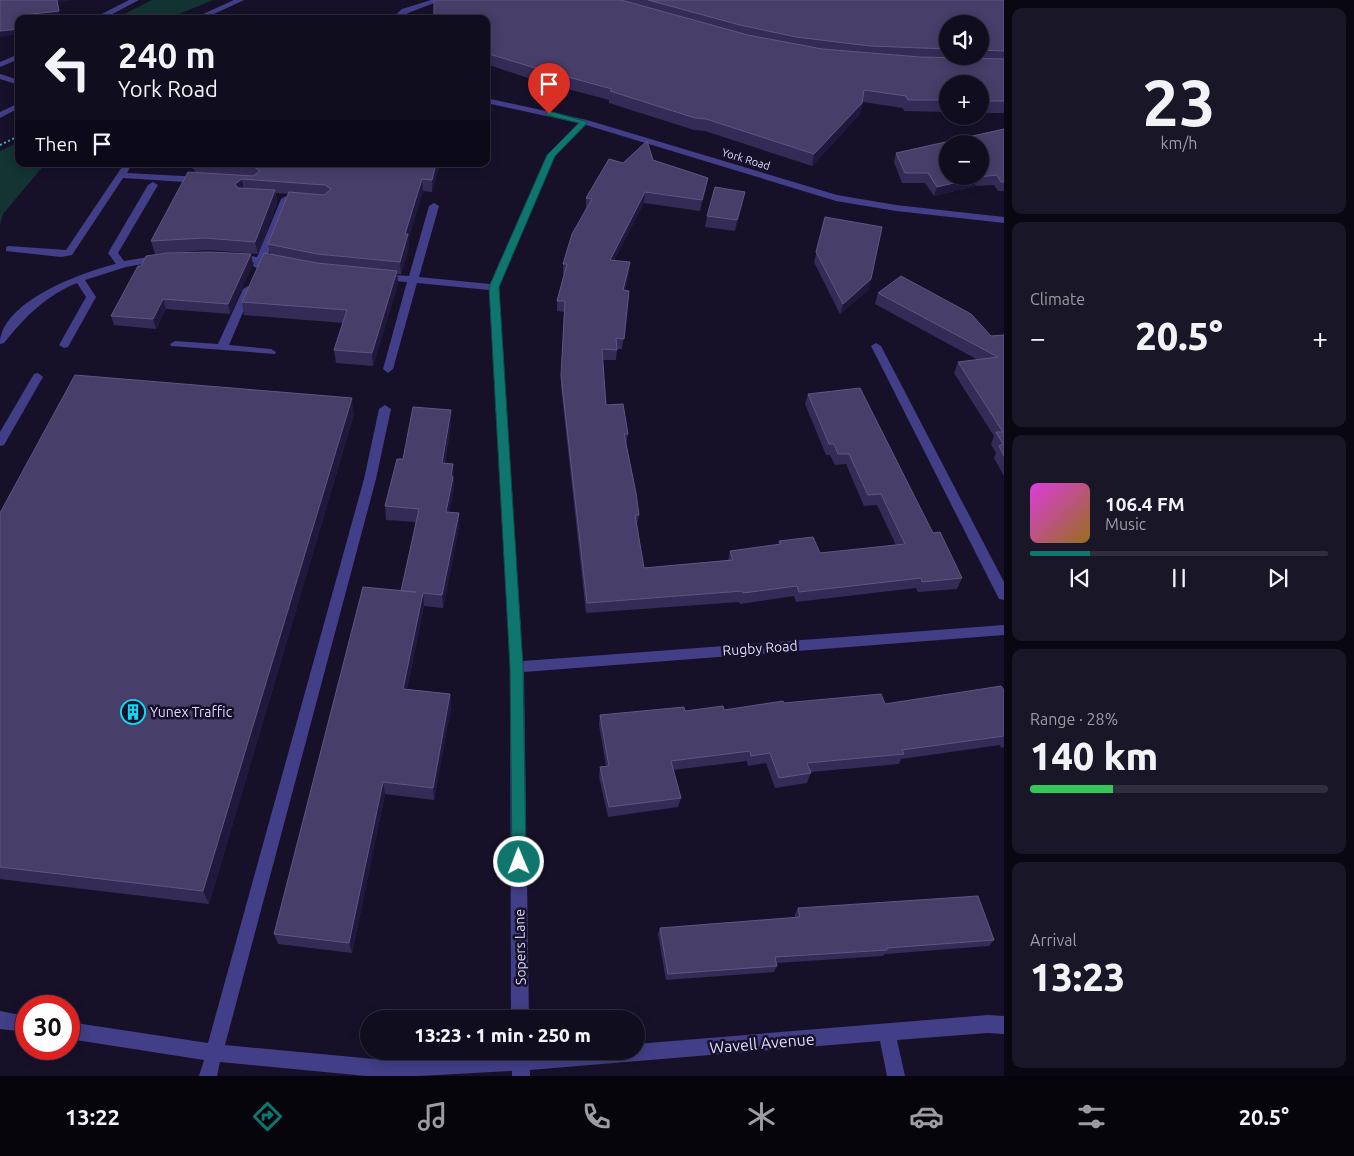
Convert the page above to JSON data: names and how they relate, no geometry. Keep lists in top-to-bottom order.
{
  "streets": {
    "street": [
      "York Road",
      "Rugby Road",
      "Sopers Lane",
      "Wavell Avenue"
    ]
  },
  "crossings": [
    ["York Road", "Sopers Lane"],
    ["Rugby Road", "Sopers Lane"]
  ],
  "places": {
    "building": ["Yunex Traffic"]
  },
  "page": {
    "tile": [
      ["23", "km/h"],
      "Climate",
      ["Range · 28%", "140 km"],
      ["Arrival", "13:23"]
    ],
    "map_buttons": ["+", "−"],
    "turn": ["240 m", "York Road"],
    "then": "Then",
    "heat": ["−", "20.5°", "+"],
    "song": ["106.4 FM", "Music"],
    "limit": "30",
    "trip": "13:23 · 1 min · 250 m",
    "tabs": ["13:22", "20.5°"]
  }
}
